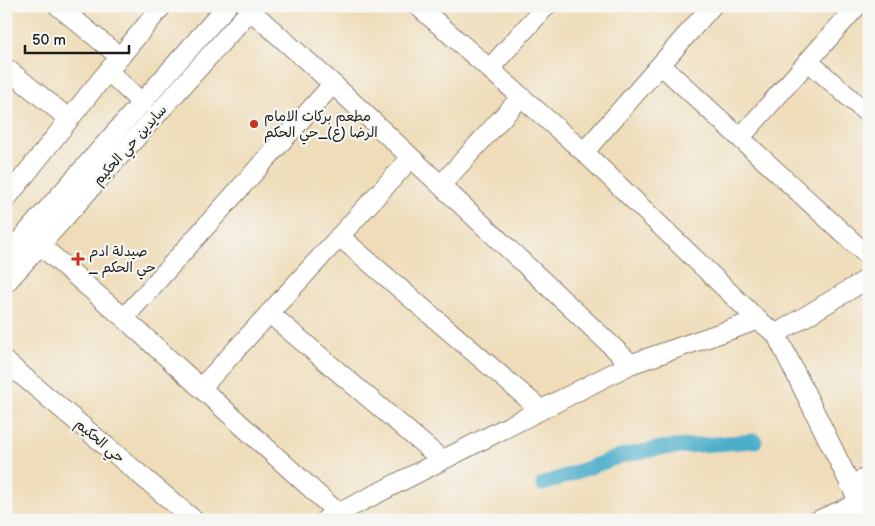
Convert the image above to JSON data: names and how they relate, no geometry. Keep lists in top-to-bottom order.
{
  "streets": {
    "street": ["سايدين حي الحكيم", "حي الحكيم"]
  },
  "places": {
    "other": ["مطعم بركات الامام الرضا (ع)_حي الحكم"],
    "health": ["صيدلة ادم _ حي الحكم"]
  },
  "scale_bar": "50 m"
}
